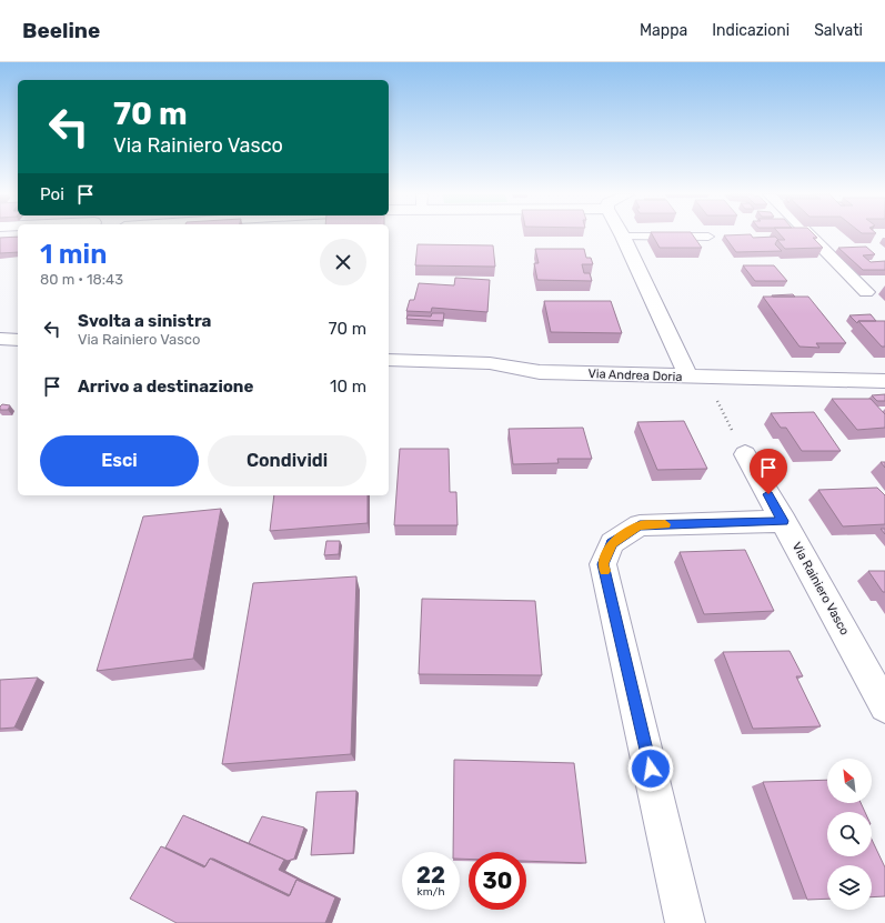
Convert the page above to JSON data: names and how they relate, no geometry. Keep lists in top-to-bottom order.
{
  "streets": {
    "street": ["Via Andrea Doria", "Via Rainiero Vasco"]
  },
  "north": "top left",
  "page": {
    "header": "Beeline",
    "nav": ["Mappa", "Indicazioni", "Salvati"],
    "turn": ["70 m", "Via Rainiero Vasco"],
    "then": "Poi",
    "heading": ["1 min", "80 m · 18:43"],
    "list": [
      {
        "name": "Svolta a sinistra",
        "note": "Via Rainiero Vasco",
        "value": "70 m"
      },
      {
        "name": "Arrivo a destinazione",
        "value": "10 m"
      }
    ],
    "buttons": ["Esci", "Condividi"],
    "speed": "22 km/h",
    "limit": "30"
  }
}
